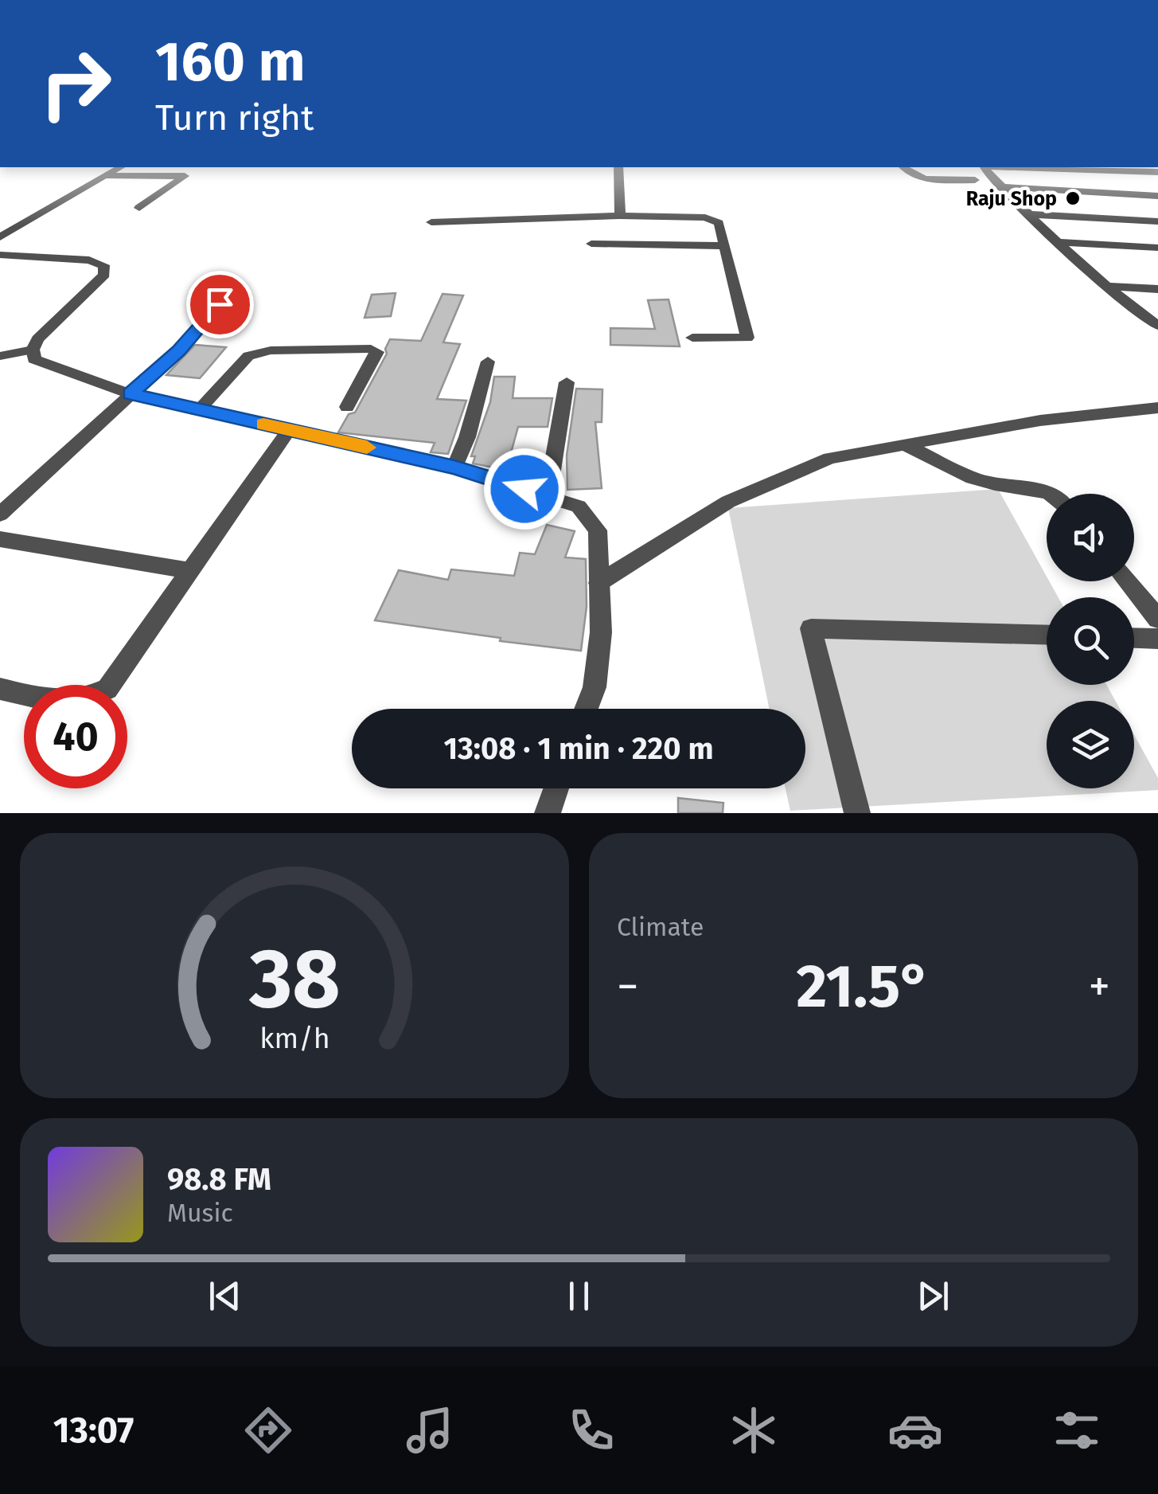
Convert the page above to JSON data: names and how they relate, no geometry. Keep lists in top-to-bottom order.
{
  "places": ["Raju Shop"],
  "page": {
    "turn": ["160 m", "Turn right"],
    "limit": "40",
    "trip": "13:08 · 1 min · 220 m",
    "tile": "Climate",
    "heat": ["−", "21.5°", "+"],
    "song": ["98.8 FM", "Music"],
    "tabs": "13:07",
    "gauge": ["38", "km/h"]
  }
}
